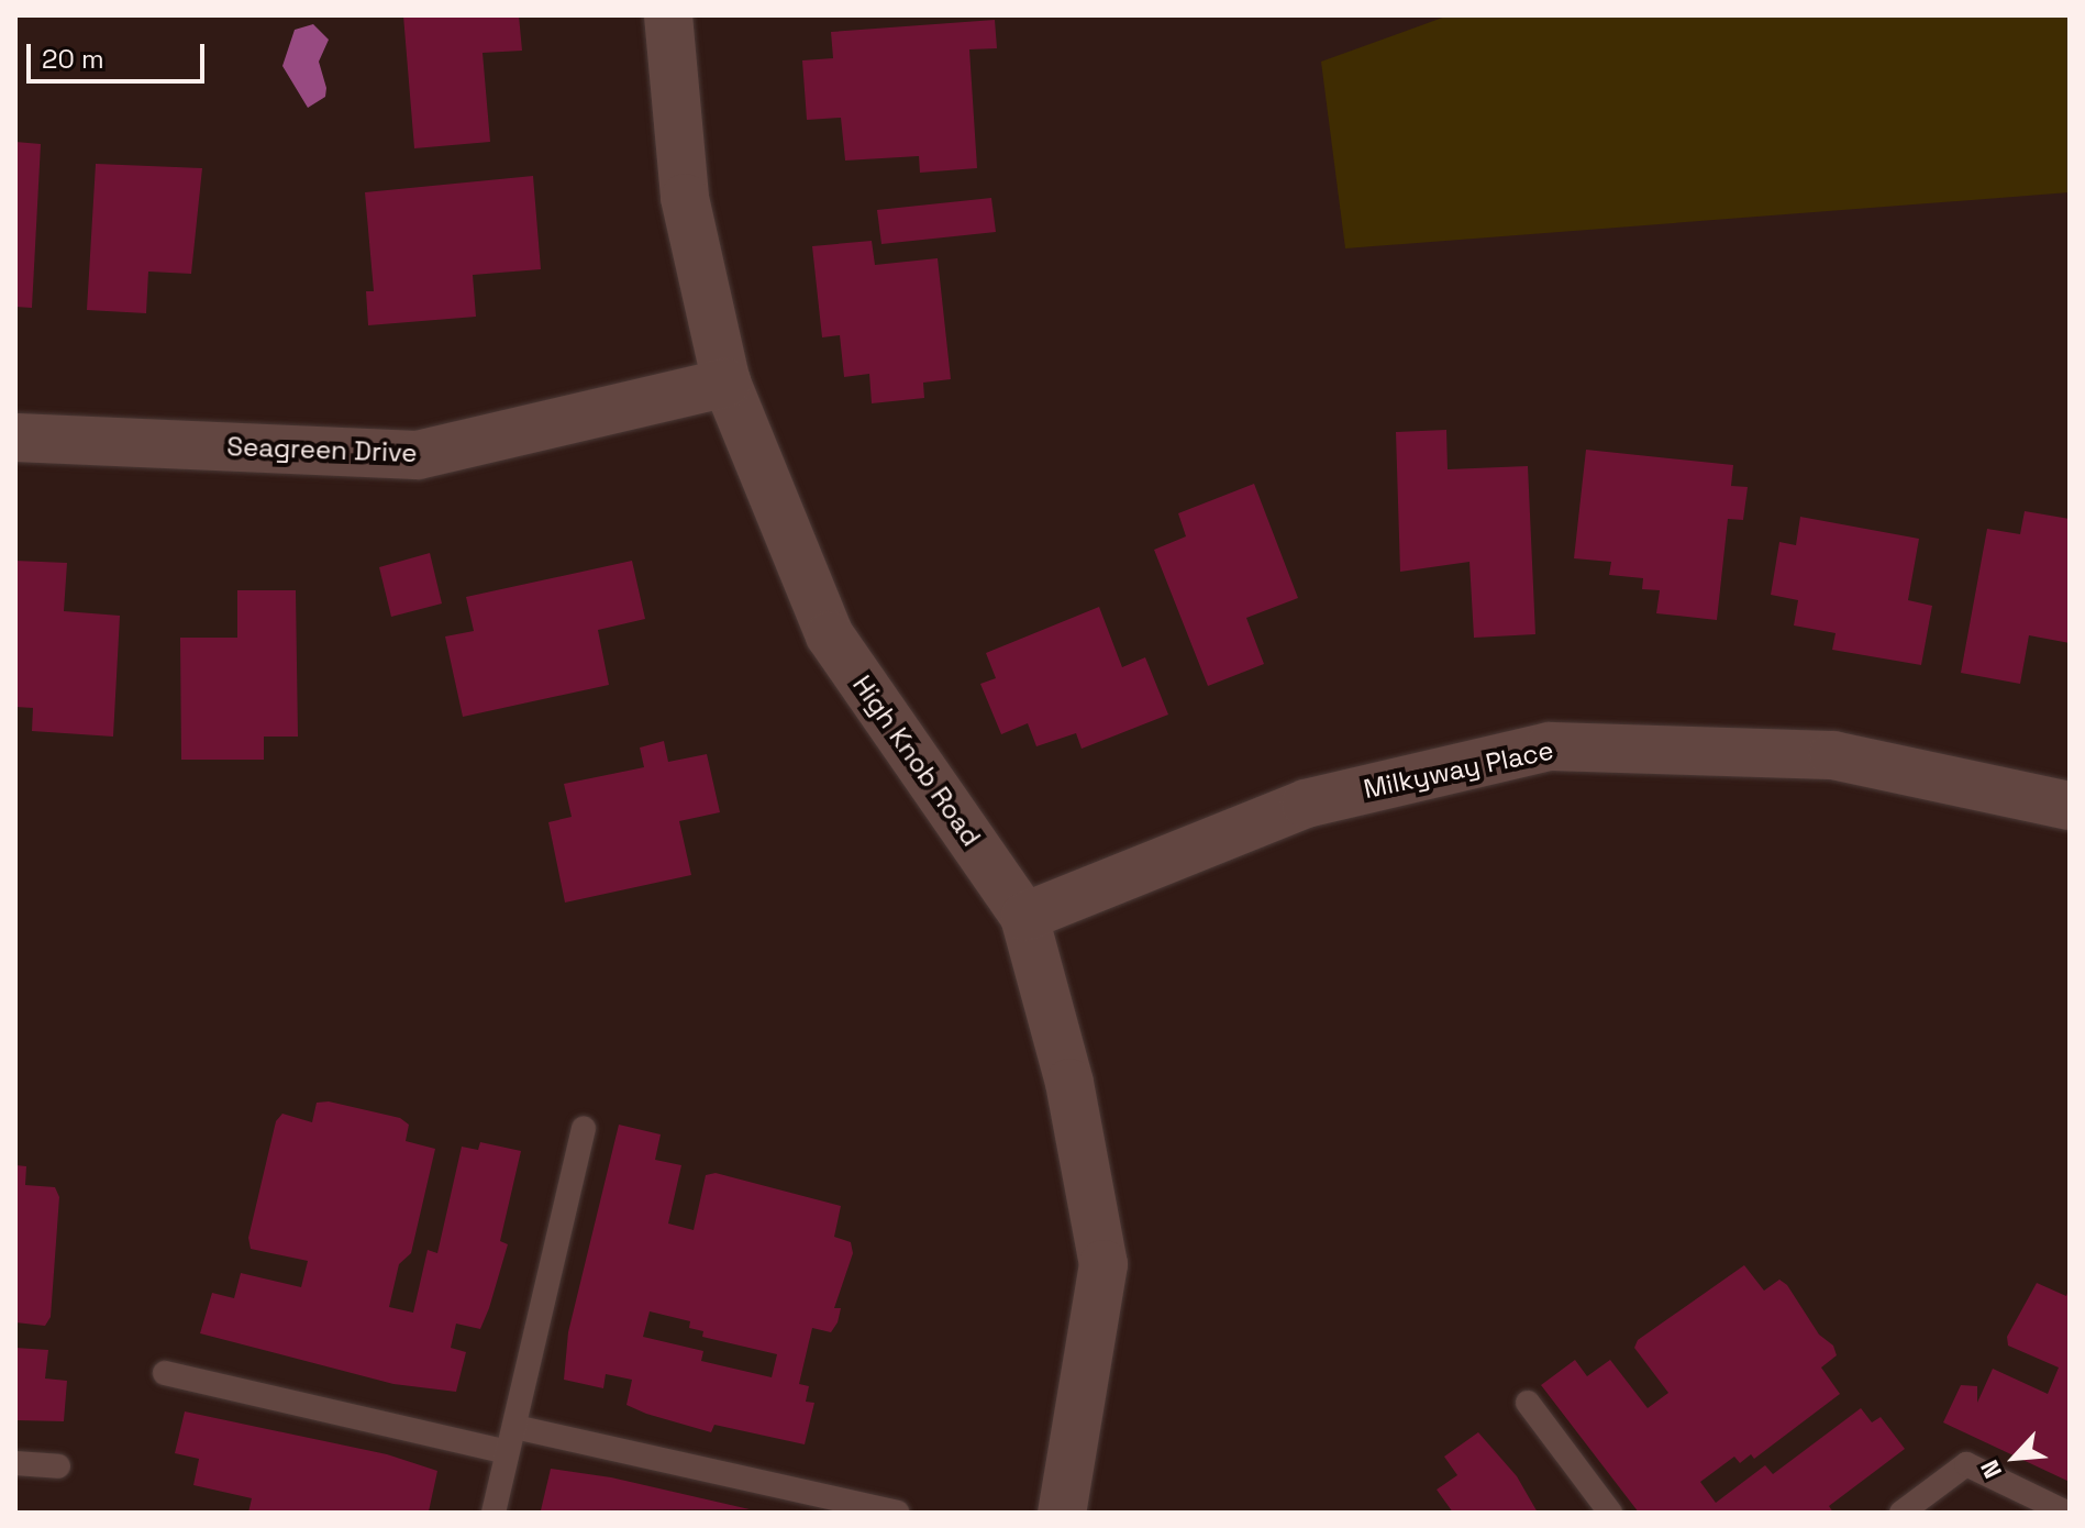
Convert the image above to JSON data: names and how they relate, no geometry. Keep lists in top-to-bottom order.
{
  "streets": {
    "street": ["Seagreen Drive", "High Knob Road", "Milkyway Place"]
  },
  "crossings": [
    ["Seagreen Drive", "High Knob Road"],
    ["High Knob Road", "Milkyway Place"]
  ],
  "scale_bar": "20 m",
  "north": "bottom left"
}
